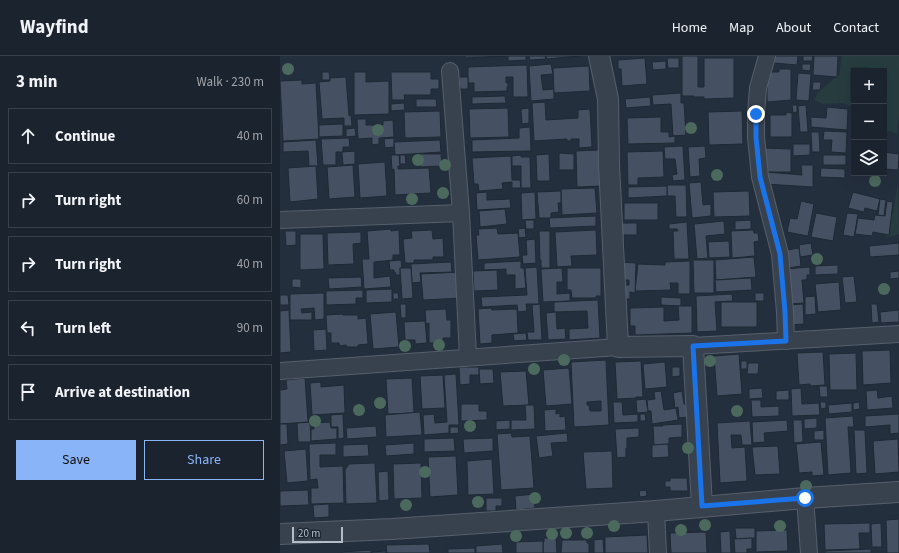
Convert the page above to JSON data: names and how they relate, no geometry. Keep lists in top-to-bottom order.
{
  "scale_bar": "20 m",
  "page": {
    "header": "Wayfind",
    "nav": [
      "Home",
      "Map",
      "About",
      "Contact"
    ],
    "heading": ["3 min", "Walk · 230 m"],
    "map_buttons": ["+", "−"],
    "list": [
      ["Continue", "40 m"],
      ["Turn right", "60 m"],
      ["Turn right", "40 m"],
      ["Turn left", "90 m"],
      "Arrive at destination"
    ],
    "buttons": ["Save", "Share"],
    "scale": "20 m"
  }
}
